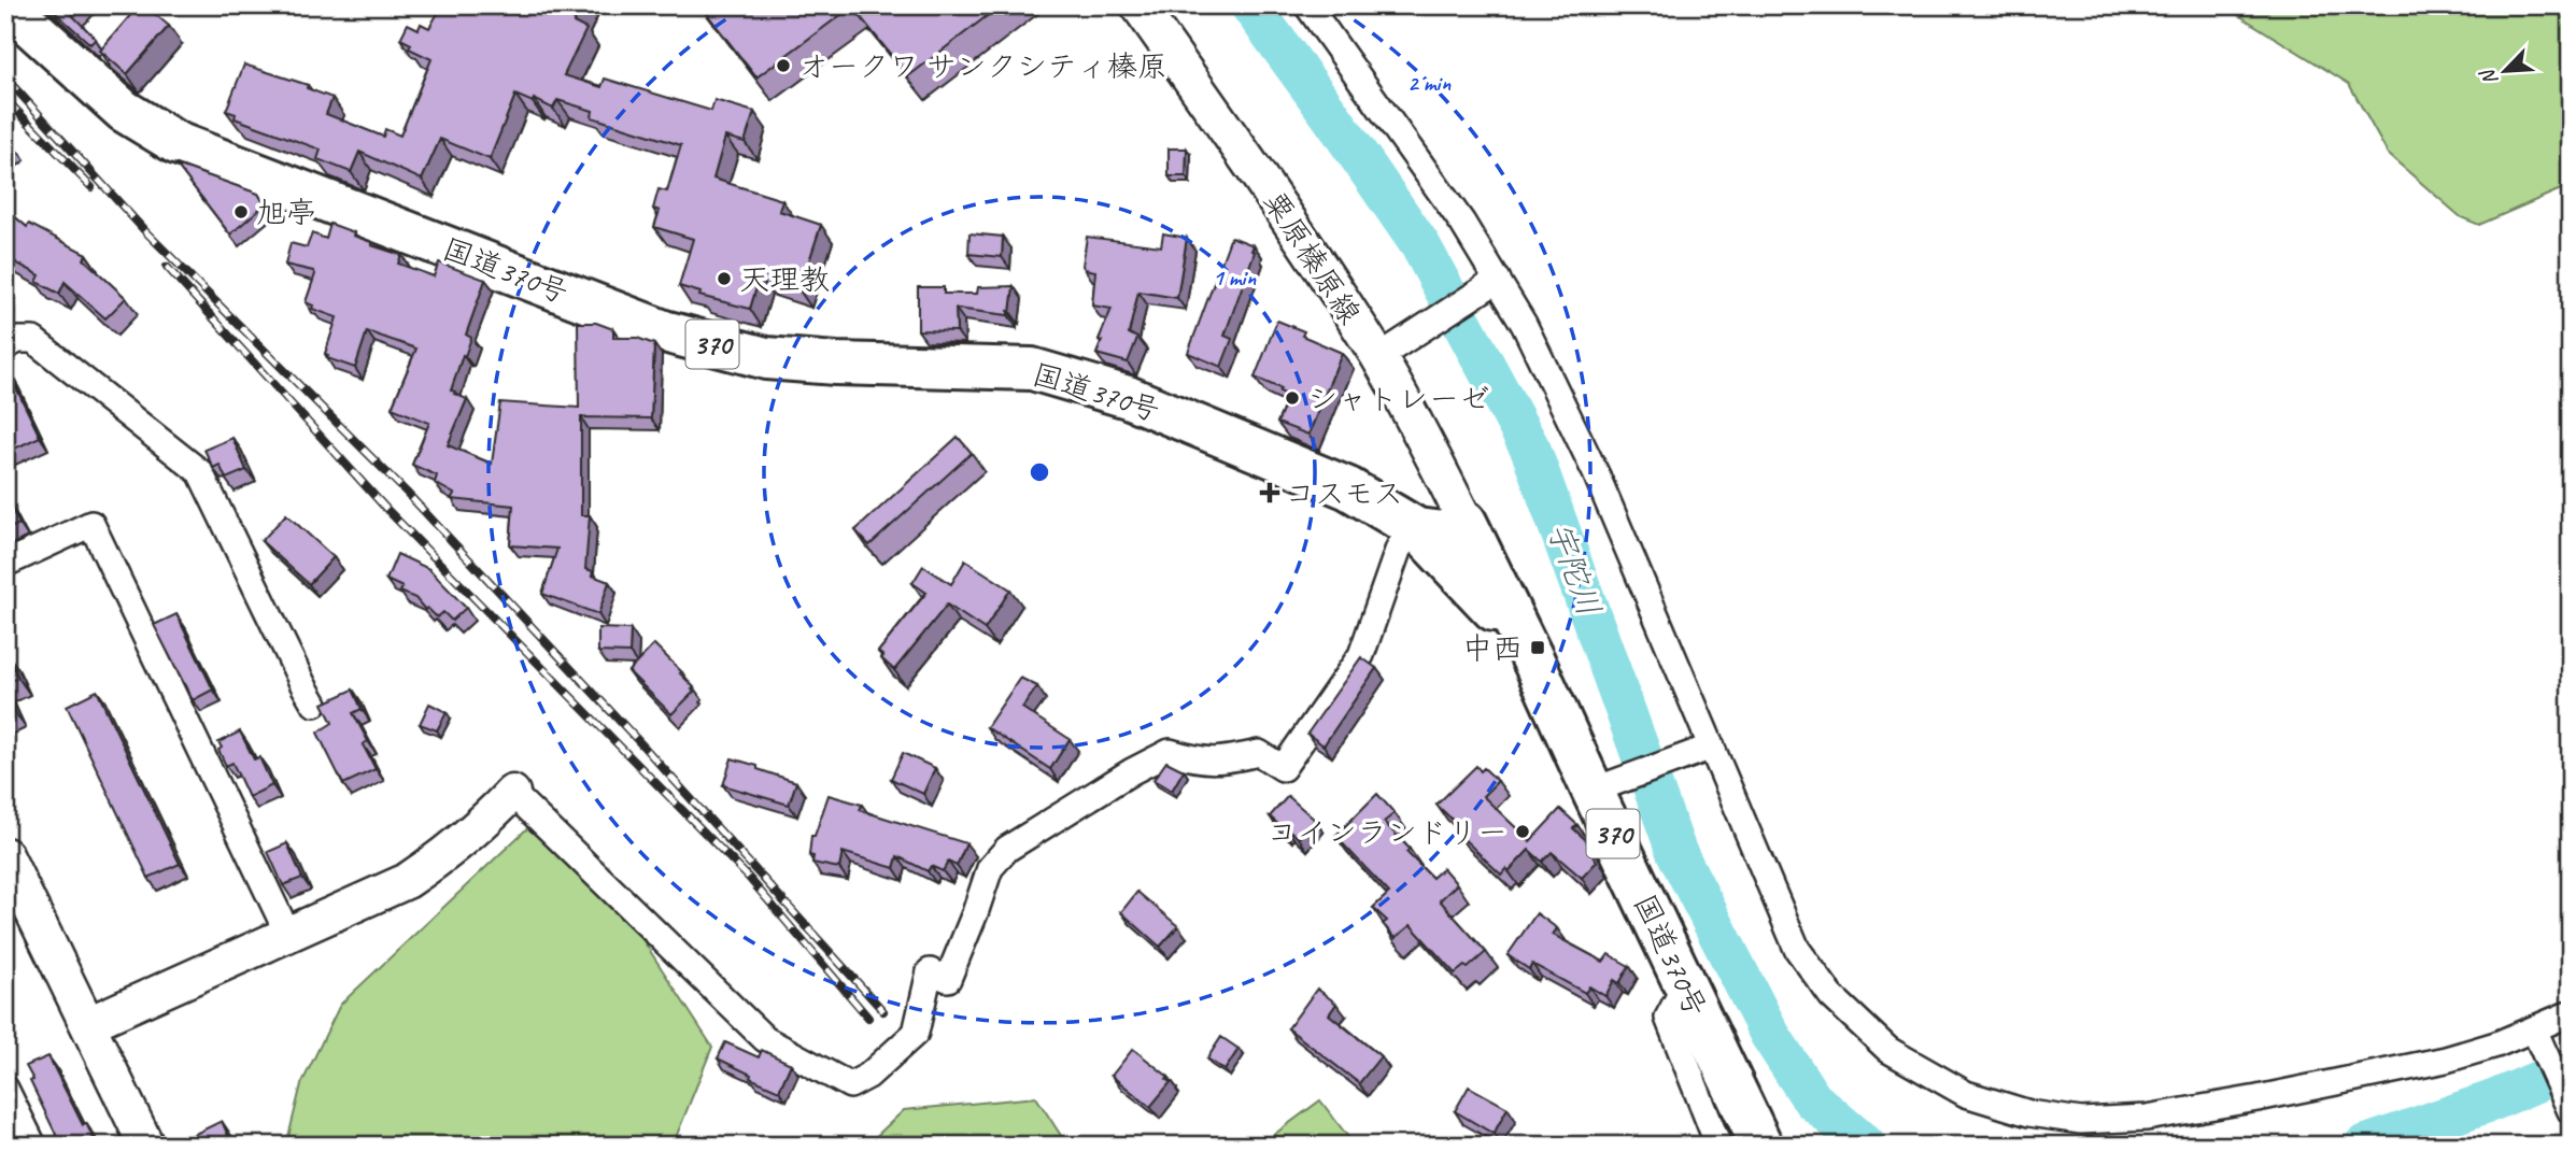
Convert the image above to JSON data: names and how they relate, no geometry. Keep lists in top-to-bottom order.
{
  "streets": {
    "highway": ["国道370号", "370"],
    "street": ["粟原榛原線"]
  },
  "crossings": [
    ["粟原榛原線", "国道370号"]
  ],
  "water": ["宇陀川"],
  "places": {
    "other": [
      "オークワ サンクシティ榛原",
      "旭亭",
      "天理教",
      "シャトレーゼ",
      "コインランドリー"
    ],
    "health": ["コスモス"],
    "transit": ["中西"]
  },
  "north": "bottom left",
  "rings": ["2 min", "1 min"]
}
